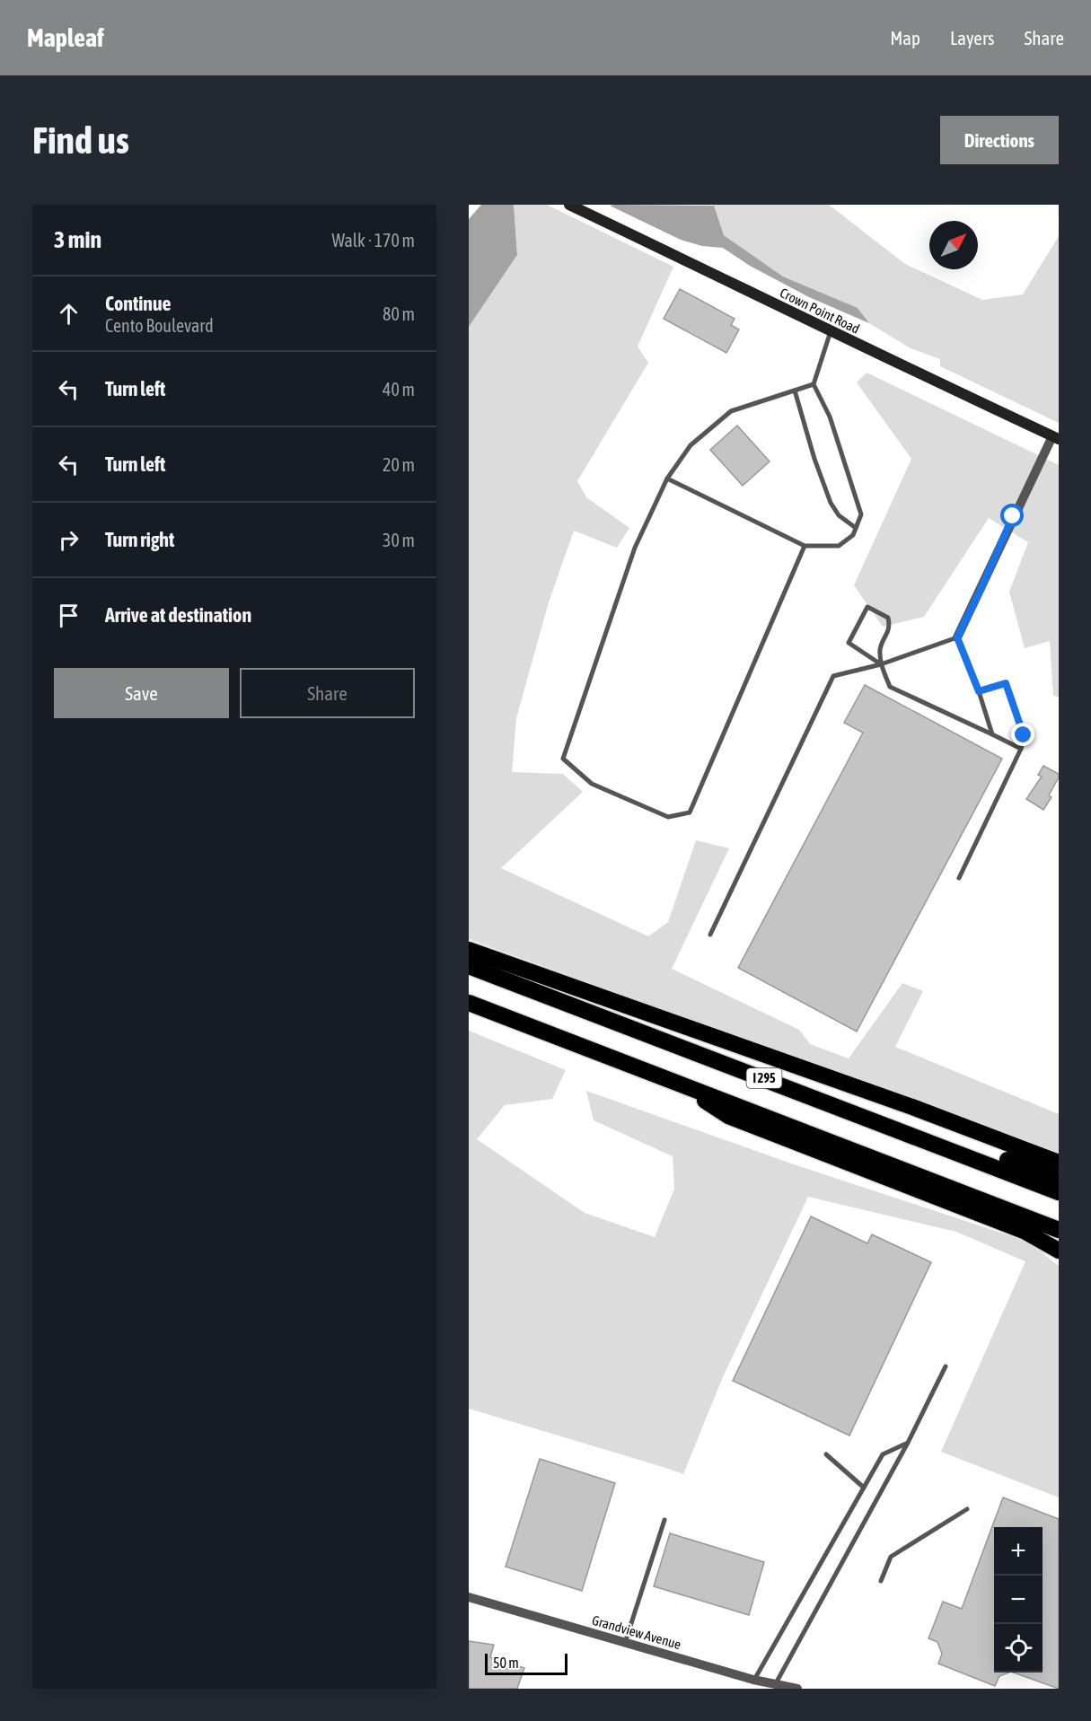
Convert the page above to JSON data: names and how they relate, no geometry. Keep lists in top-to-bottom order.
{
  "streets": {
    "highway": ["I 295"],
    "main road": ["Crown Point Road"],
    "street": ["Grandview Avenue"]
  },
  "scale_bar": "50 m",
  "north": "top right",
  "page": {
    "header": "Mapleaf",
    "nav": ["Map", "Layers", "Share"],
    "buttons": [
      "Directions",
      ["Save", "Share"]
    ],
    "title": "Find us",
    "heading": ["3 min", "Walk · 170 m"],
    "list": [
      ["Continue", "Cento Boulevard", "80 m"],
      ["Turn left", "40 m"],
      ["Turn left", "20 m"],
      ["Turn right", "30 m"],
      "Arrive at destination"
    ],
    "map_buttons": ["+", "−"],
    "scale": "50 m"
  }
}
